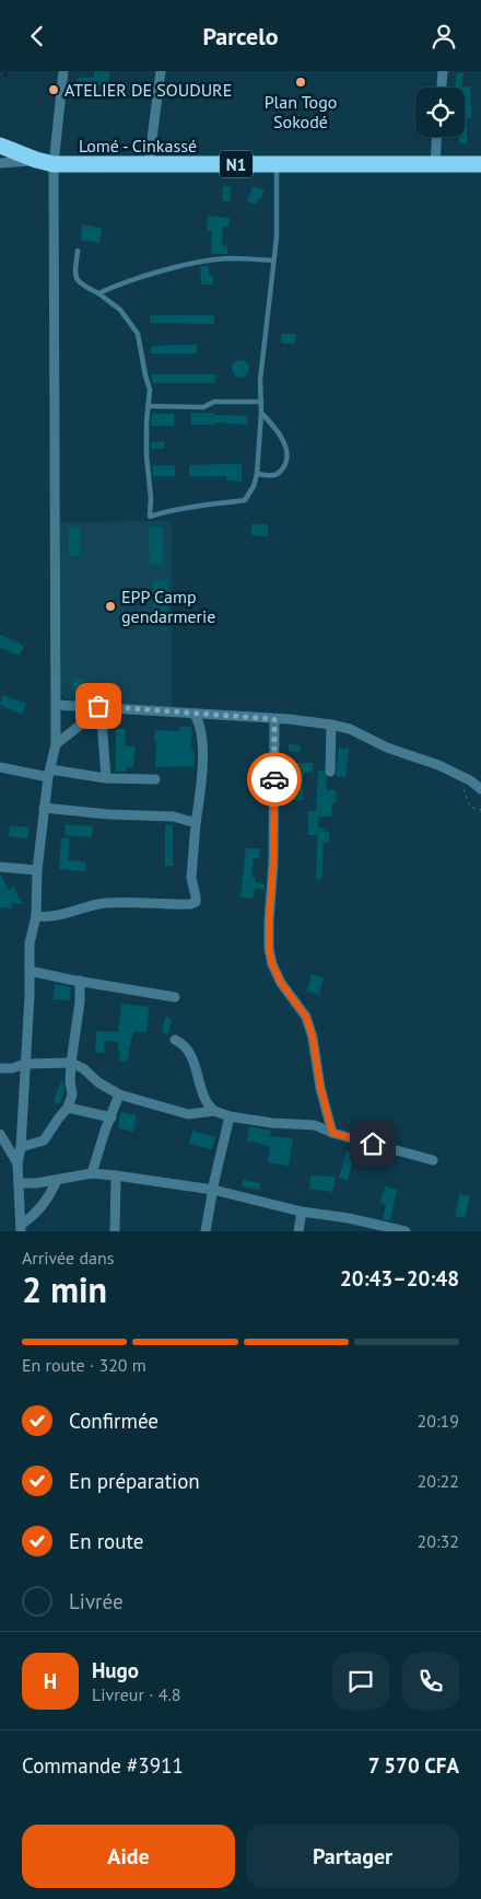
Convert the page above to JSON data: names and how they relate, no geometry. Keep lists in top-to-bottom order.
{
  "streets": {
    "highway": ["Lomé - Cinkassé", "N1"]
  },
  "places": ["Plan Togo Sokodé", "ATELIER DE SOUDURE", "EPP Camp gendarmerie"],
  "page": {
    "header": "Parcelo",
    "heading": ["2 min", "Arrivée dans", "20:43–20:48"],
    "panel": [
      "Hugo",
      "Livreur · 4.8",
      "Commande #3911",
      "7 570 CFA"
    ],
    "bar": "En route · 320 m",
    "list": [
      ["Confirmée", "20:19"],
      ["En préparation", "20:22"],
      ["En route", "20:32"],
      "Livrée"
    ],
    "round": "H",
    "buttons": ["Aide", "Partager"]
  }
}
